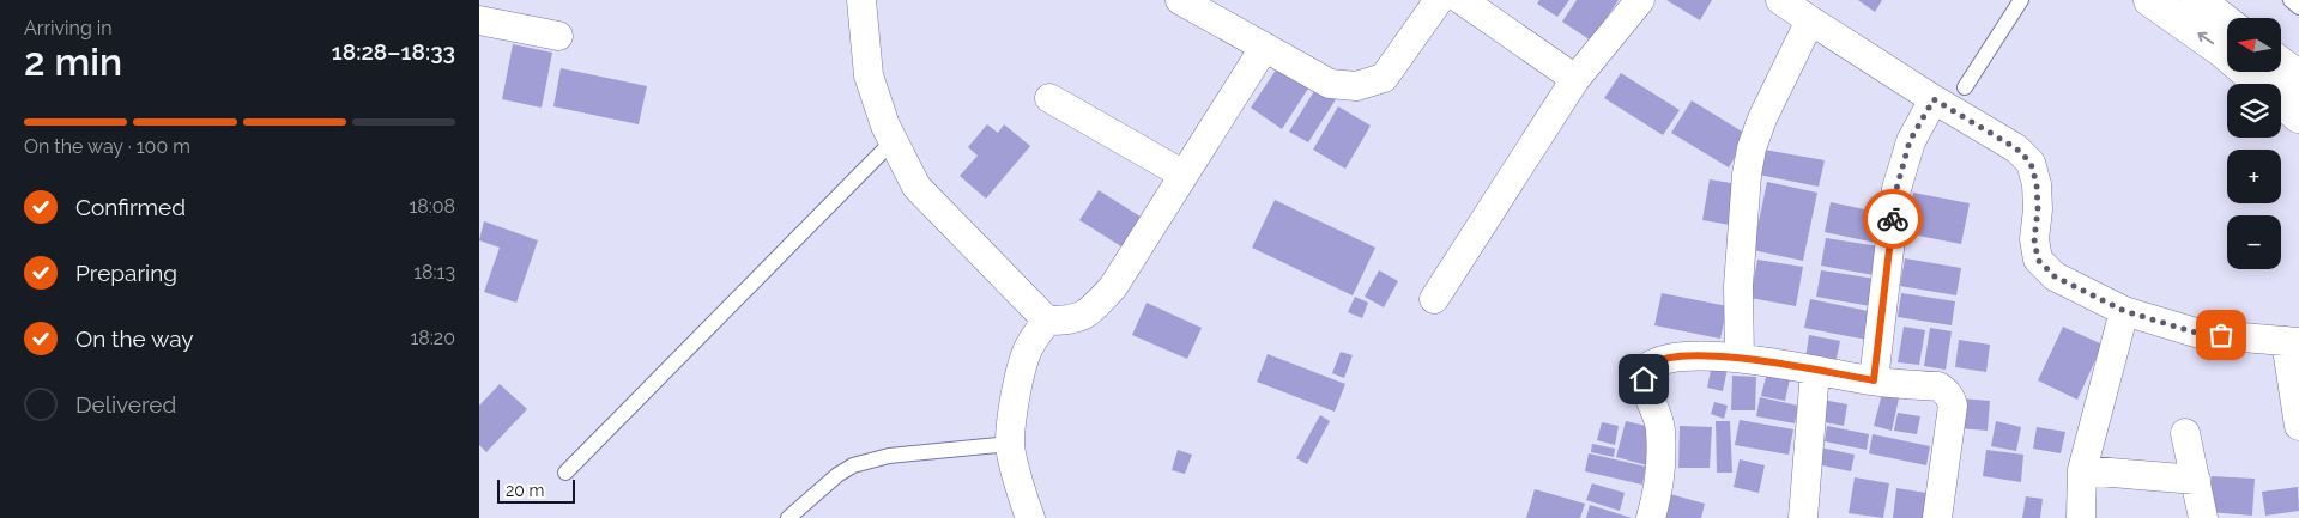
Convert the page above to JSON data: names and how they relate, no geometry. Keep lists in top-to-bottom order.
{
  "scale_bar": "20 m",
  "north": "left",
  "page": {
    "heading": ["2 min", "Arriving in", "18:28–18:33"],
    "map_buttons": ["+", "−"],
    "bar": "On the way · 100 m",
    "list": [
      ["Confirmed", "18:08"],
      ["Preparing", "18:13"],
      ["On the way", "18:20"],
      "Delivered"
    ],
    "scale": "20 m"
  }
}
